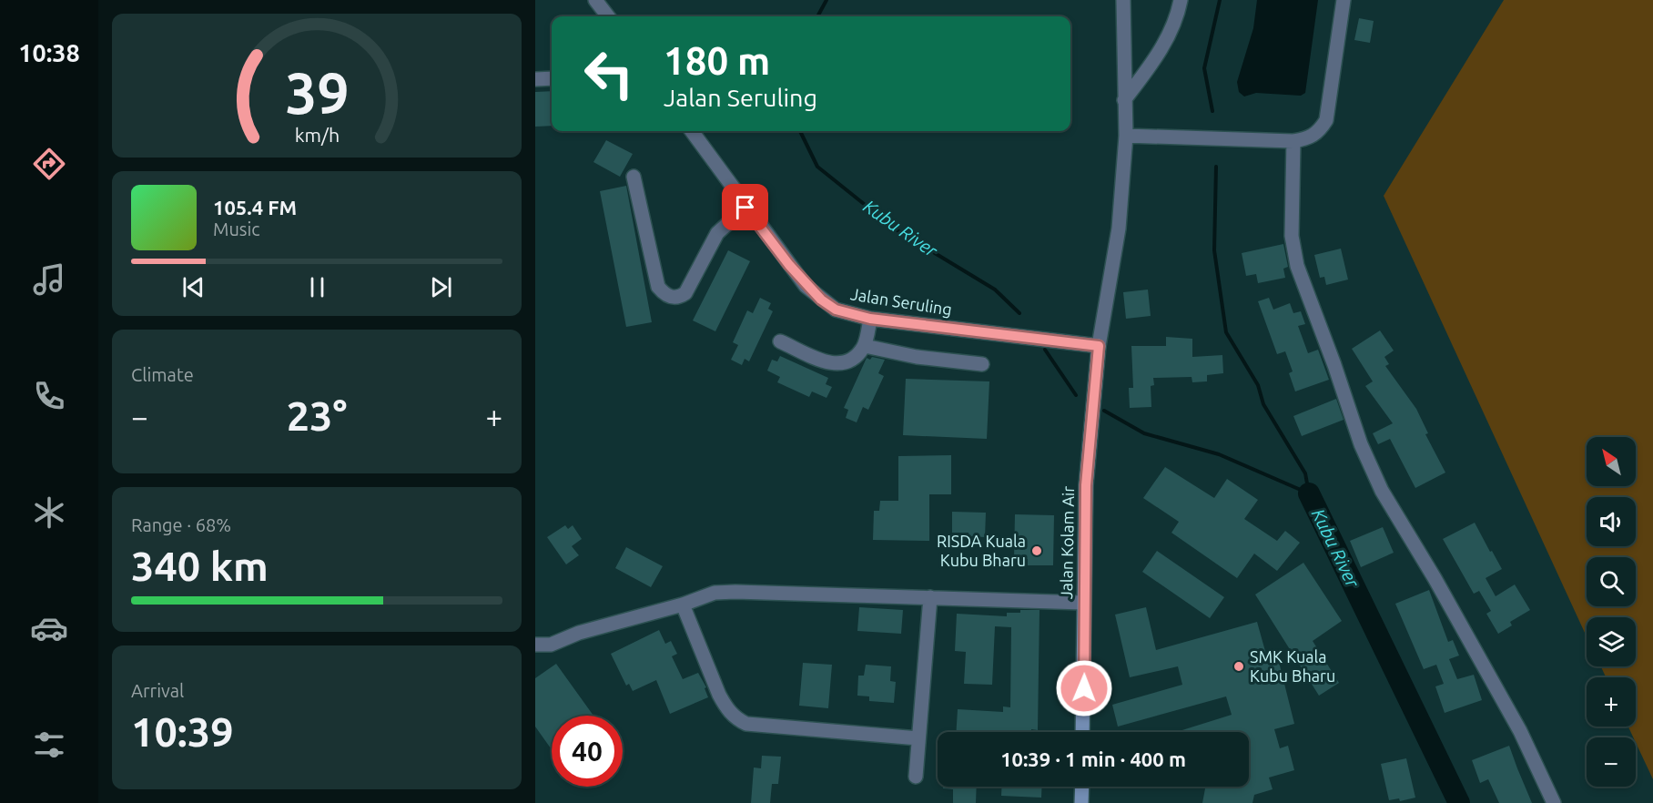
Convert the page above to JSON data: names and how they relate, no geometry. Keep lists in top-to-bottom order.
{
  "streets": {
    "street": ["Jalan Seruling", "Jalan Kolam Air"]
  },
  "crossings": [
    ["Jalan Seruling", "Jalan Kolam Air"]
  ],
  "water": ["Kubu River"],
  "places": ["RISDA Kuala Kubu Bharu", "SMK Kuala Kubu Bharu"],
  "north": "top left",
  "page": {
    "tabs": "10:38",
    "turn": ["180 m", "Jalan Seruling"],
    "song": ["105.4 FM", "Music"],
    "tile": [
      "Climate",
      ["Range · 68%", "340 km"],
      ["Arrival", "10:39"]
    ],
    "heat": ["−", "23°", "+"],
    "map_buttons": ["+", "−"],
    "limit": "40",
    "trip": "10:39 · 1 min · 400 m",
    "gauge": ["39", "km/h"]
  }
}
